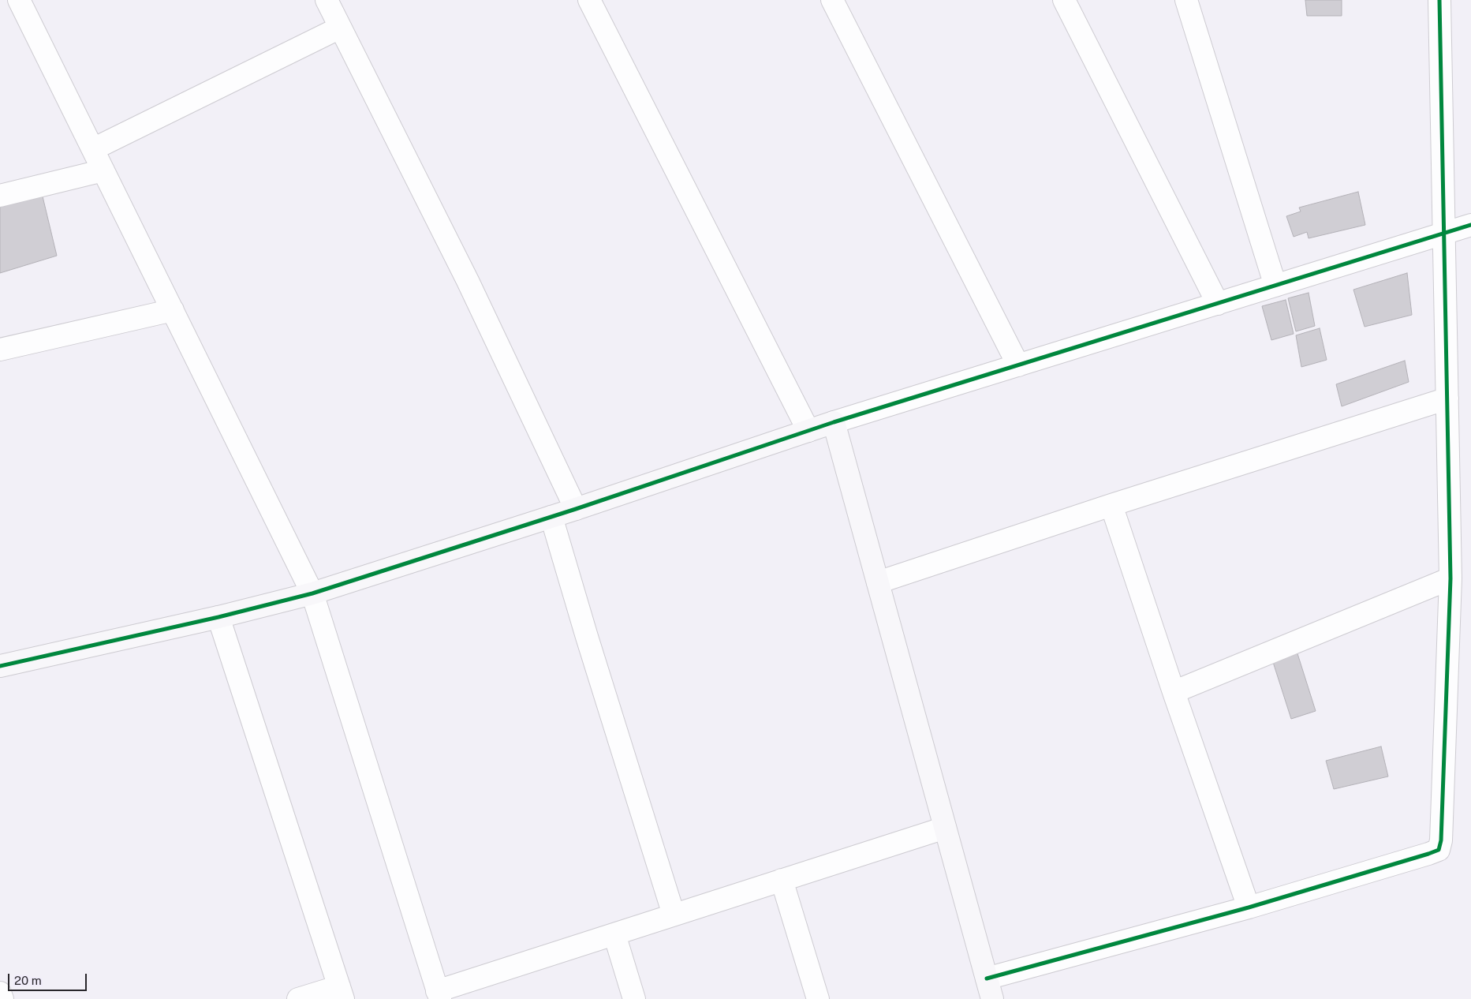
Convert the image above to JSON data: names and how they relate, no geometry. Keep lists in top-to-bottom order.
{
  "scale_bar": "20 m"
}
